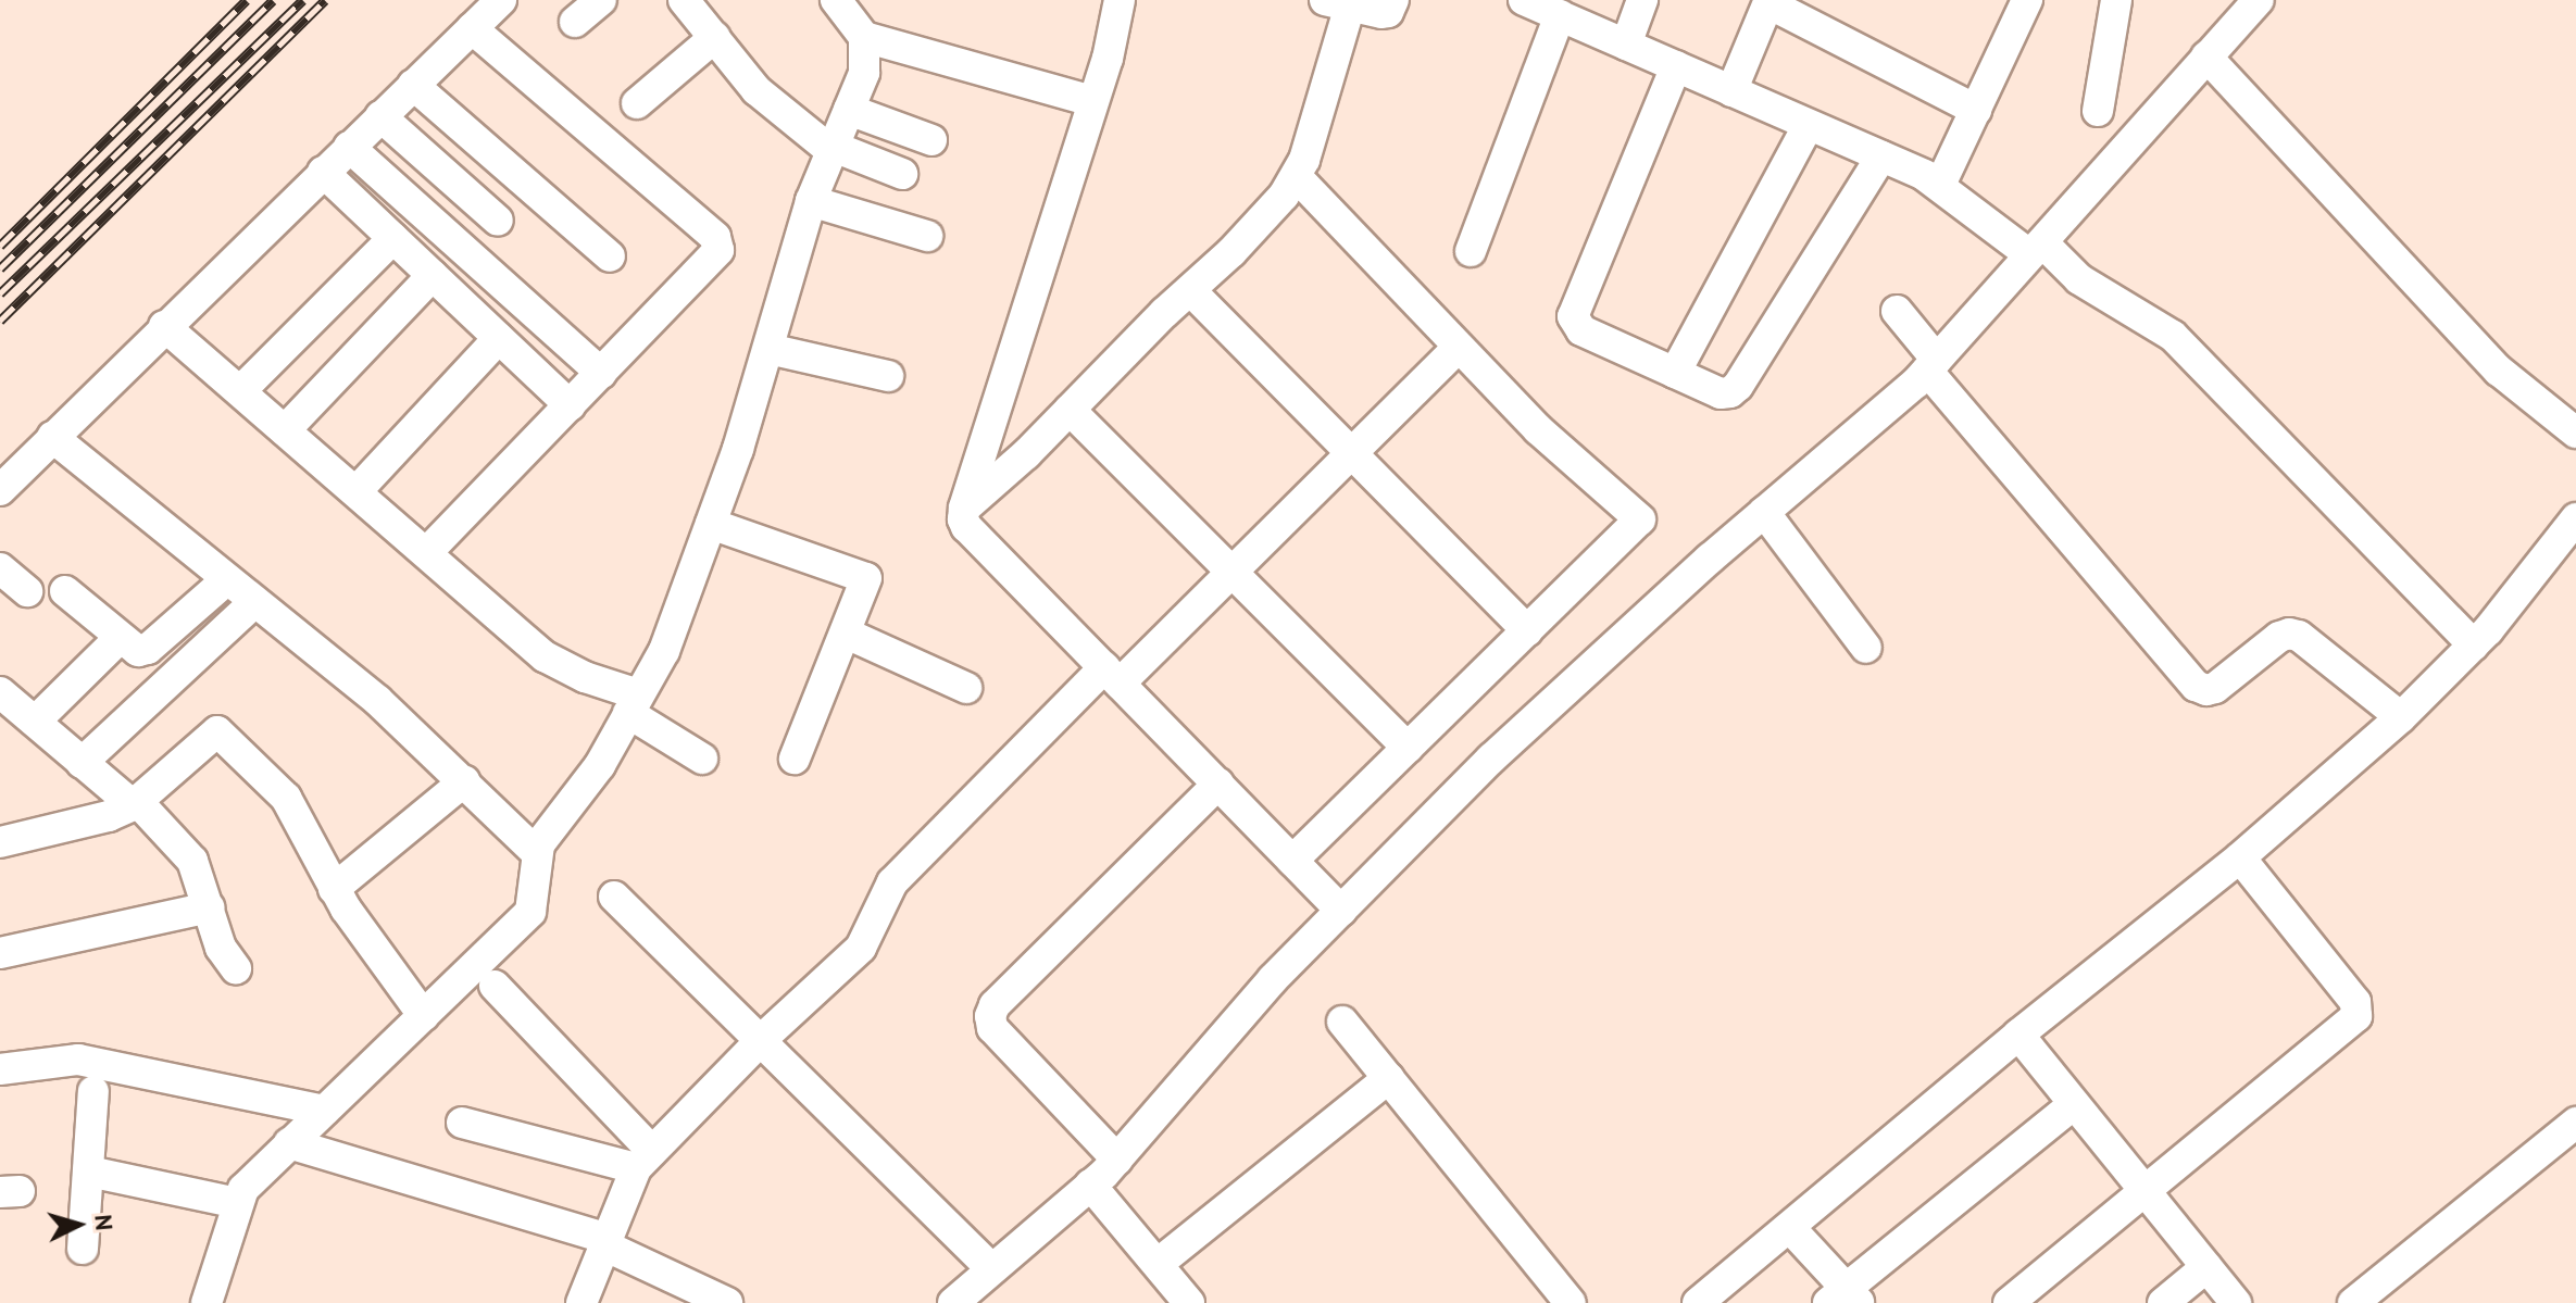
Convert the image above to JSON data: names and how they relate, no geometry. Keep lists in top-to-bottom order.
{
  "north": "right"
}
